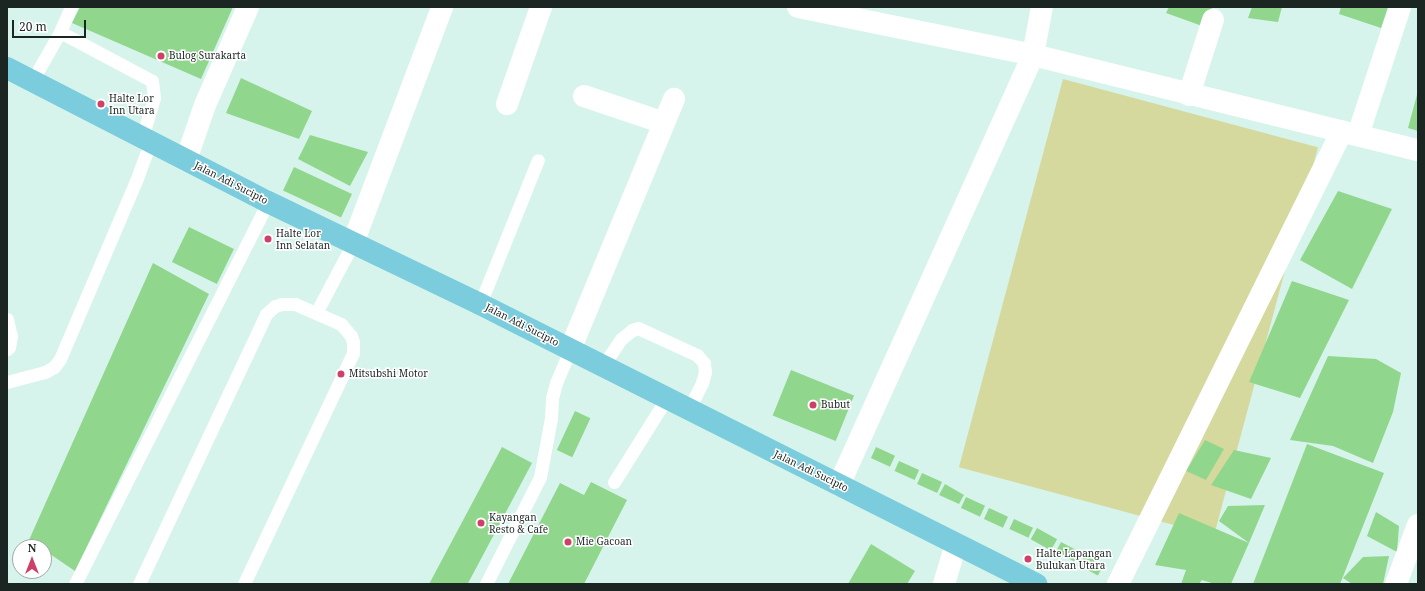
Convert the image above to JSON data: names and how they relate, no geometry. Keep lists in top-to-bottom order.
{
  "streets": {
    "highway": ["Jalan Adi Sucipto"]
  },
  "places": [
    "Bulog Surakarta",
    "Halte Lor Inn Utara",
    "Halte Lor Inn Selatan",
    "Mitsubshi Motor",
    "Bubut",
    "Kayangan Resto & Cafe",
    "Mie Gacoan",
    "Halte Lapangan Bulukan Utara"
  ],
  "scale_bar": "20 m",
  "north": "top"
}
